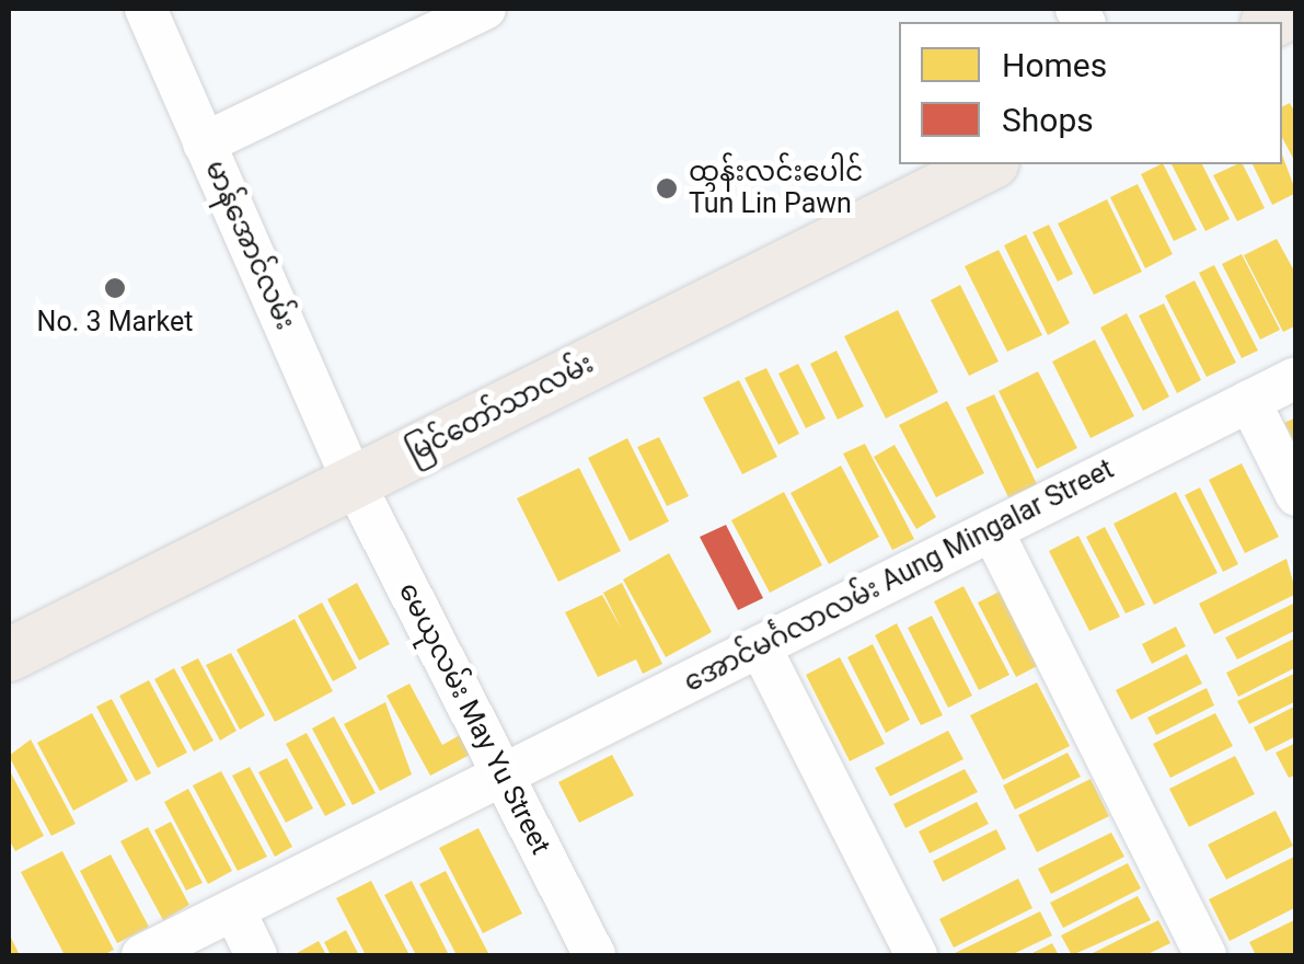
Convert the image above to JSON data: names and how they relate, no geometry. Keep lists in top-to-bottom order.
{
  "streets": {
    "main road": ["မြင်တော်သာလမ်း"],
    "street": ["မာန်အောင်လမ်း", "အောင်မင်္ဂလာလမ်း Aung Mingalar Street", "မေယုလမ်း May Yu Street"]
  },
  "crossings": [
    ["မာန်အောင်လမ်း", "မြင်တော်သာလမ်း"],
    ["မာန်အောင်လမ်း", "မေယုလမ်း May Yu Street"],
    ["မြင်တော်သာလမ်း", "မေယုလမ်း May Yu Street"],
    ["အောင်မင်္ဂလာလမ်း Aung Mingalar Street", "မေယုလမ်း May Yu Street"]
  ],
  "places": ["ထွန်းလင်းပေါင် Tun Lin Pawn", "No. 3 Market"],
  "legend": ["Homes", "Shops"]
}
